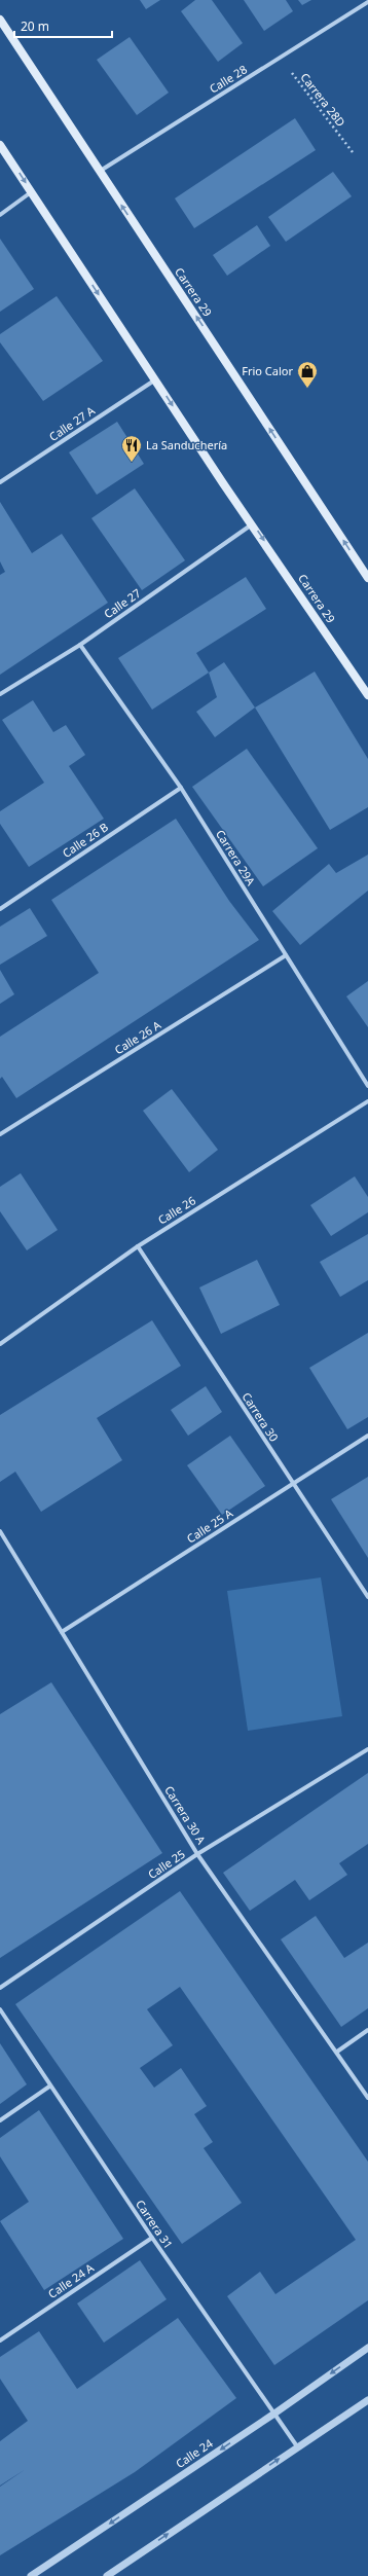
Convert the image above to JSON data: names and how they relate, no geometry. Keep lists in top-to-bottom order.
{
  "streets": {
    "main road": ["Carrera 29"],
    "street": [
      "Calle 28",
      "Calle 27 A",
      "Calle 27",
      "Calle 26 B",
      "Carrera 29A",
      "Calle 26 A",
      "Calle 26",
      "Carrera 30",
      "Calle 25 A",
      "Carrera 30 A",
      "Calle 25",
      "Carrera 31",
      "Calle 24 A",
      "Calle 24"
    ],
    "path": ["Carrera 28D"]
  },
  "crossings": [
    ["Calle 28", "Carrera 28D"],
    ["Calle 28", "Carrera 29"],
    ["Carrera 29", "Calle 27 A"],
    ["Carrera 29", "Calle 27"],
    ["Calle 27", "Carrera 29A"],
    ["Calle 26 B", "Carrera 29A"],
    ["Carrera 29A", "Calle 26 A"],
    ["Calle 26", "Carrera 30"],
    ["Carrera 30", "Calle 25 A"],
    ["Calle 25 A", "Carrera 30 A"],
    ["Carrera 30 A", "Calle 25"],
    ["Carrera 31", "Calle 24 A"],
    ["Carrera 31", "Calle 24"]
  ],
  "places": {
    "shop": ["Frio Calor"],
    "restaurant": ["La Sanduchería"]
  },
  "scale_bar": "20 m"
}
